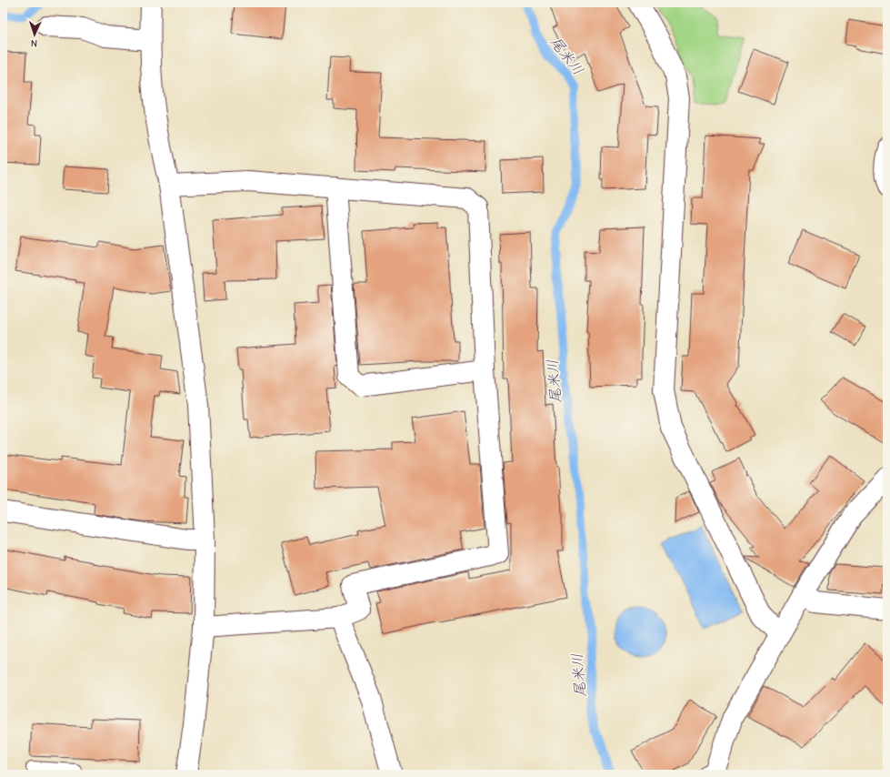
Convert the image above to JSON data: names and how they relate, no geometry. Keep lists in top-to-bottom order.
{
  "water": ["尾米川"],
  "north": "bottom"
}
